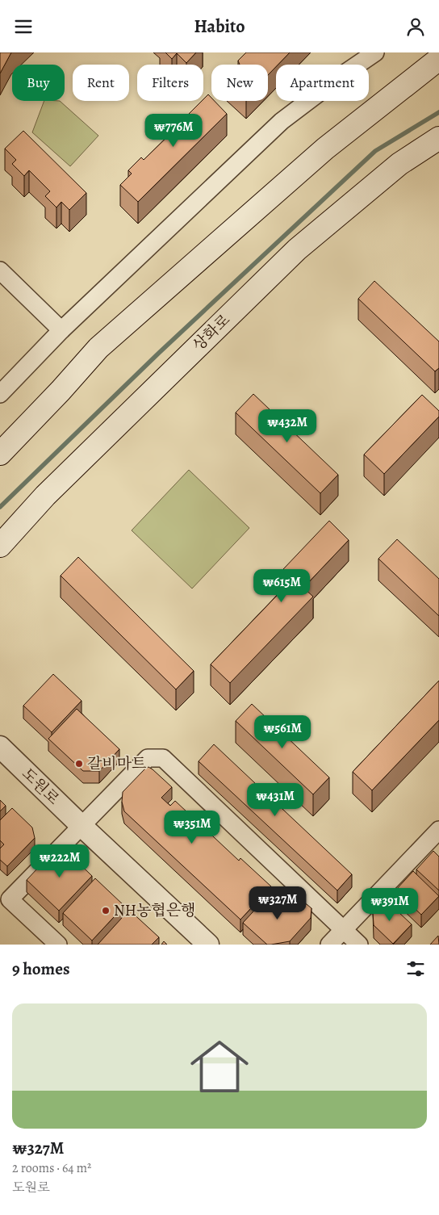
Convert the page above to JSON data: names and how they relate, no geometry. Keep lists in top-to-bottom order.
{
  "streets": {
    "main road": ["상화로"],
    "street": ["도원로"]
  },
  "places": ["갈비마트", "NH농협은행"],
  "page": {
    "header": "Habito",
    "chip": [
      "Buy",
      "Rent",
      "Filters",
      "New",
      "Apartment"
    ],
    "price": [
      "₩776M",
      "₩432M",
      "₩615M",
      "₩561M",
      "₩431M",
      "₩351M",
      "₩222M",
      "₩327M",
      "₩391M"
    ],
    "heading": "9 homes",
    "list": [
      {
        "name": "₩327M",
        "note": "2 rooms · 64 m² · 도원로"
      }
    ]
  }
}
